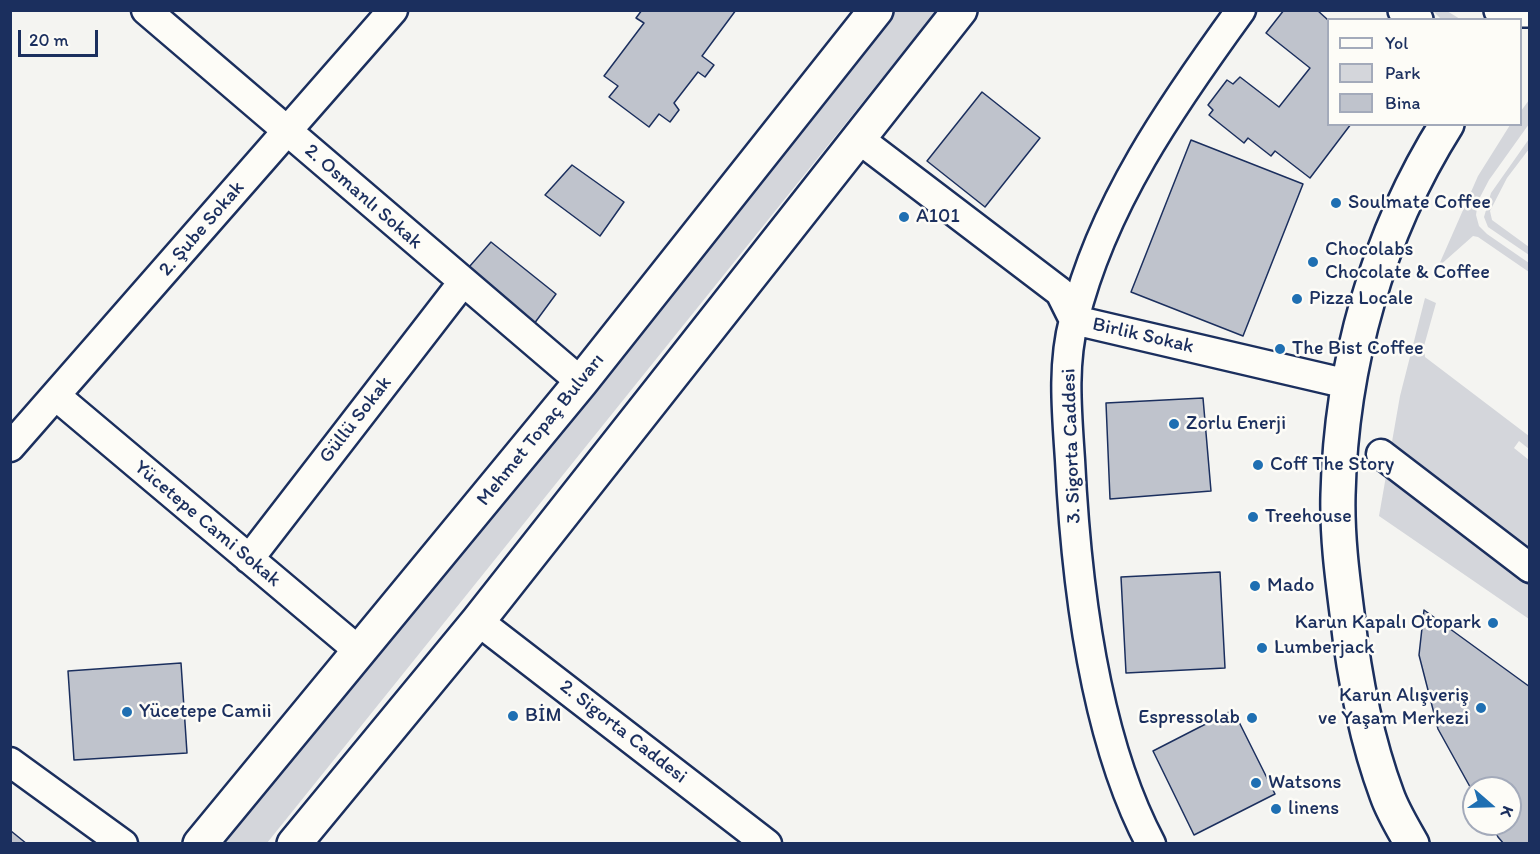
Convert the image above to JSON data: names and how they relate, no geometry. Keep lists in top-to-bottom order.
{
  "streets": {
    "main road": ["Mehmet Topaç Bulvarı"],
    "street": [
      "2. Osmanlı Sokak",
      "2. Şube Sokak",
      "Birlik Sokak",
      "Güllü Sokak",
      "3. Sigorta Caddesi",
      "Yücetepe Cami Sokak",
      "2. Sigorta Caddesi"
    ]
  },
  "crossings": [
    ["2. Osmanlı Sokak", "2. Şube Sokak"],
    ["2. Osmanlı Sokak", "Güllü Sokak"],
    ["2. Osmanlı Sokak", "Mehmet Topaç Bulvarı"],
    ["2. Şube Sokak", "Yücetepe Cami Sokak"],
    ["Birlik Sokak", "3. Sigorta Caddesi"],
    ["Güllü Sokak", "Yücetepe Cami Sokak"],
    ["Mehmet Topaç Bulvarı", "Yücetepe Cami Sokak"]
  ],
  "places": [
    "Soulmate Coffee",
    "A101",
    "Chocolabs Chocolate & Coffee",
    "Pizza Locale",
    "The Bist Coffee",
    "Zorlu Enerji",
    "Coff The Story",
    "Treehouse",
    "Mado",
    "Karun Kapalı Otopark",
    "Lumberjack",
    "Karun Alışveriş ve Yaşam Merkezi",
    "Yücetepe Camii",
    "BİM",
    "Espressolab",
    "Watsons",
    "linens"
  ],
  "legend": ["Yol", "Park", "Bina"],
  "scale_bar": "20 m",
  "north": "right"
}
